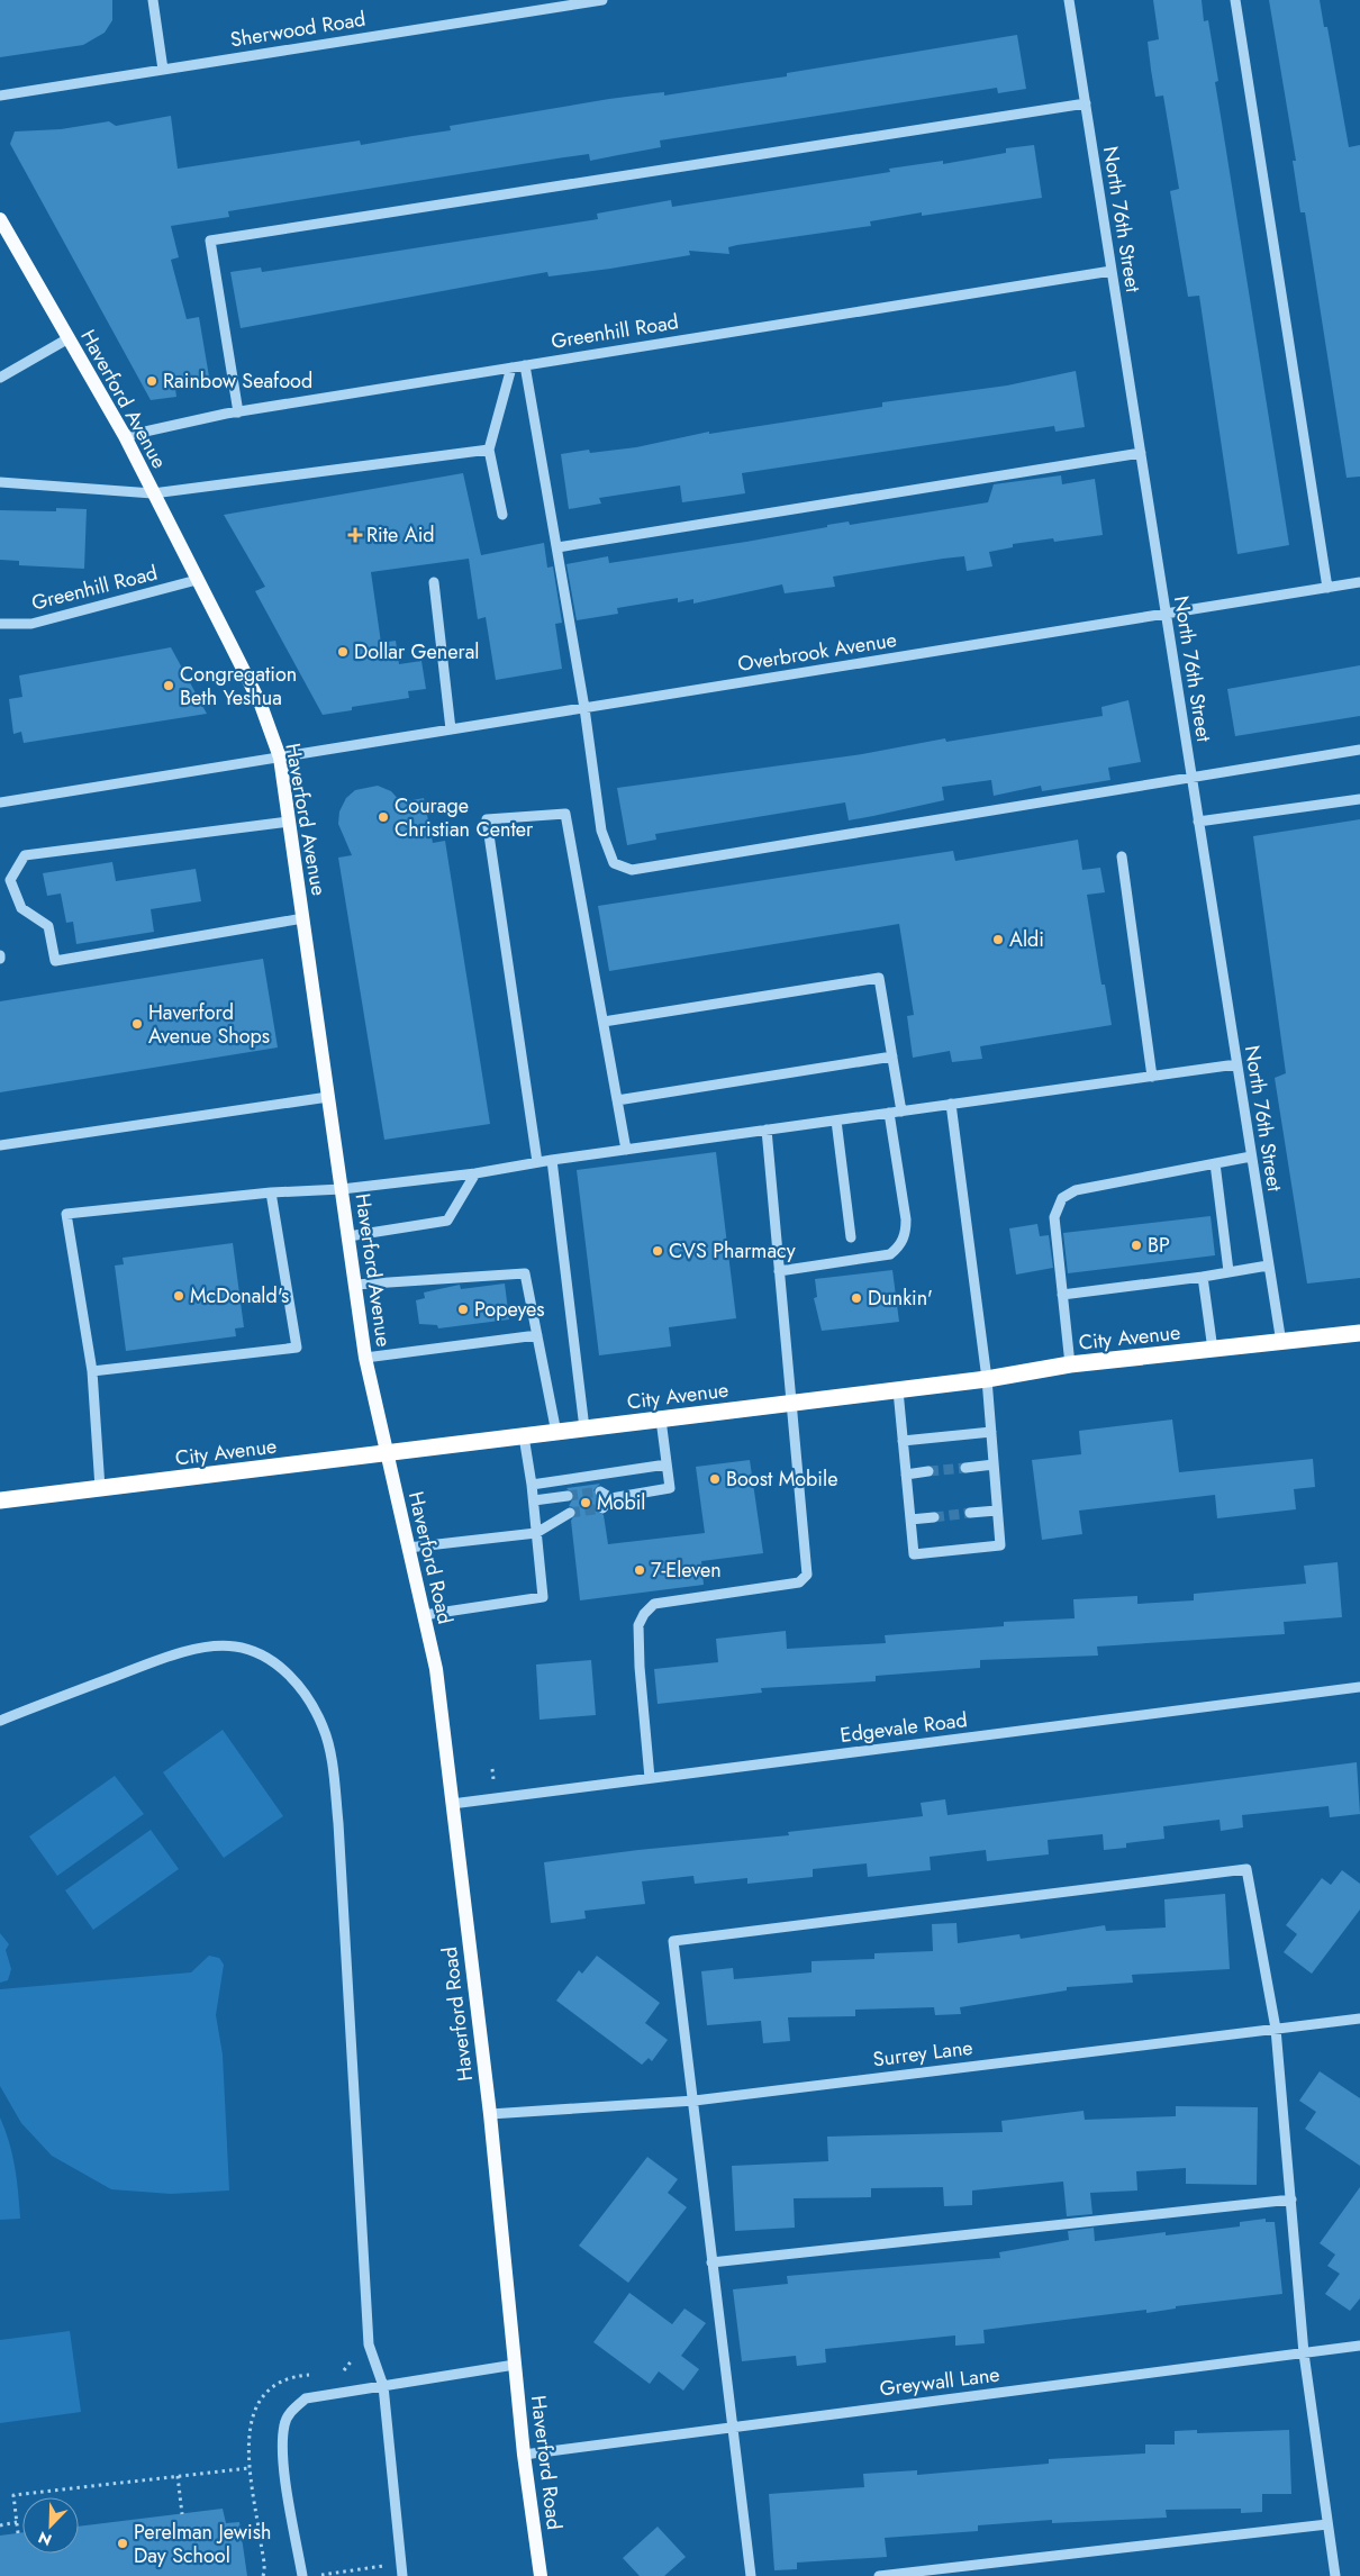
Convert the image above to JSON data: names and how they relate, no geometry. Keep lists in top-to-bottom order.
{
  "streets": {
    "highway": ["City Avenue"],
    "main road": ["Haverford Avenue", "Haverford Road"],
    "street": [
      "Sherwood Road",
      "North 76th Street",
      "Greenhill Road",
      "Overbrook Avenue",
      "Edgevale Road",
      "Surrey Lane",
      "Greywall Lane"
    ]
  },
  "crossings": [
    ["North 76th Street", "Greenhill Road"],
    ["North 76th Street", "Overbrook Avenue"],
    ["North 76th Street", "City Avenue"],
    ["Greenhill Road", "Haverford Avenue"],
    ["Haverford Avenue", "Overbrook Avenue"],
    ["Haverford Avenue", "City Avenue"],
    ["Haverford Avenue", "Haverford Road"],
    ["City Avenue", "Haverford Road"],
    ["Haverford Road", "Edgevale Road"],
    ["Haverford Road", "Surrey Lane"],
    ["Haverford Road", "Greywall Lane"]
  ],
  "places": {
    "other": [
      "Rainbow Seafood",
      "Dollar General",
      "Congregation Beth Yeshua",
      "Courage Christian Center",
      "Aldi",
      "Haverford Avenue Shops",
      "BP",
      "CVS Pharmacy",
      "McDonald's",
      "Dunkin'",
      "Popeyes",
      "Boost Mobile",
      "Mobil",
      "7-Eleven",
      "Perelman Jewish Day School"
    ],
    "health": ["Rite Aid"]
  },
  "north": "bottom left"
}
